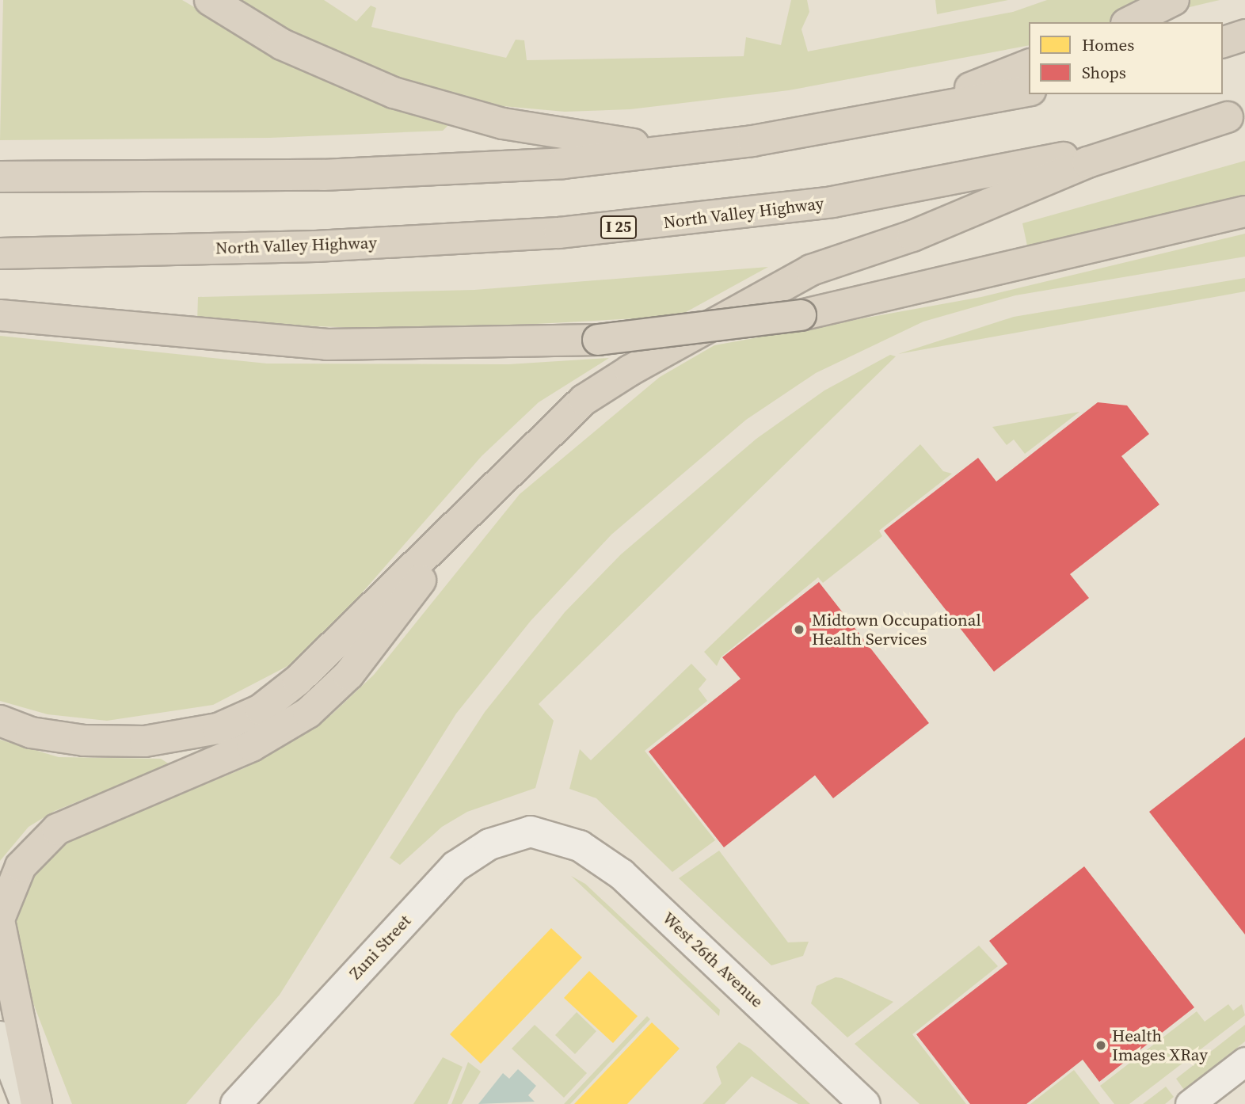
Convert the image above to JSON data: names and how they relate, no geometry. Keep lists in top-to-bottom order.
{
  "streets": {
    "highway": ["North Valley Highway", "I 25"],
    "street": ["Zuni Street", "West 26th Avenue"]
  },
  "crossings": [
    ["Zuni Street", "West 26th Avenue"]
  ],
  "places": ["Midtown Occupational Health Services", "Health Images XRay"],
  "legend": ["Homes", "Shops"]
}
